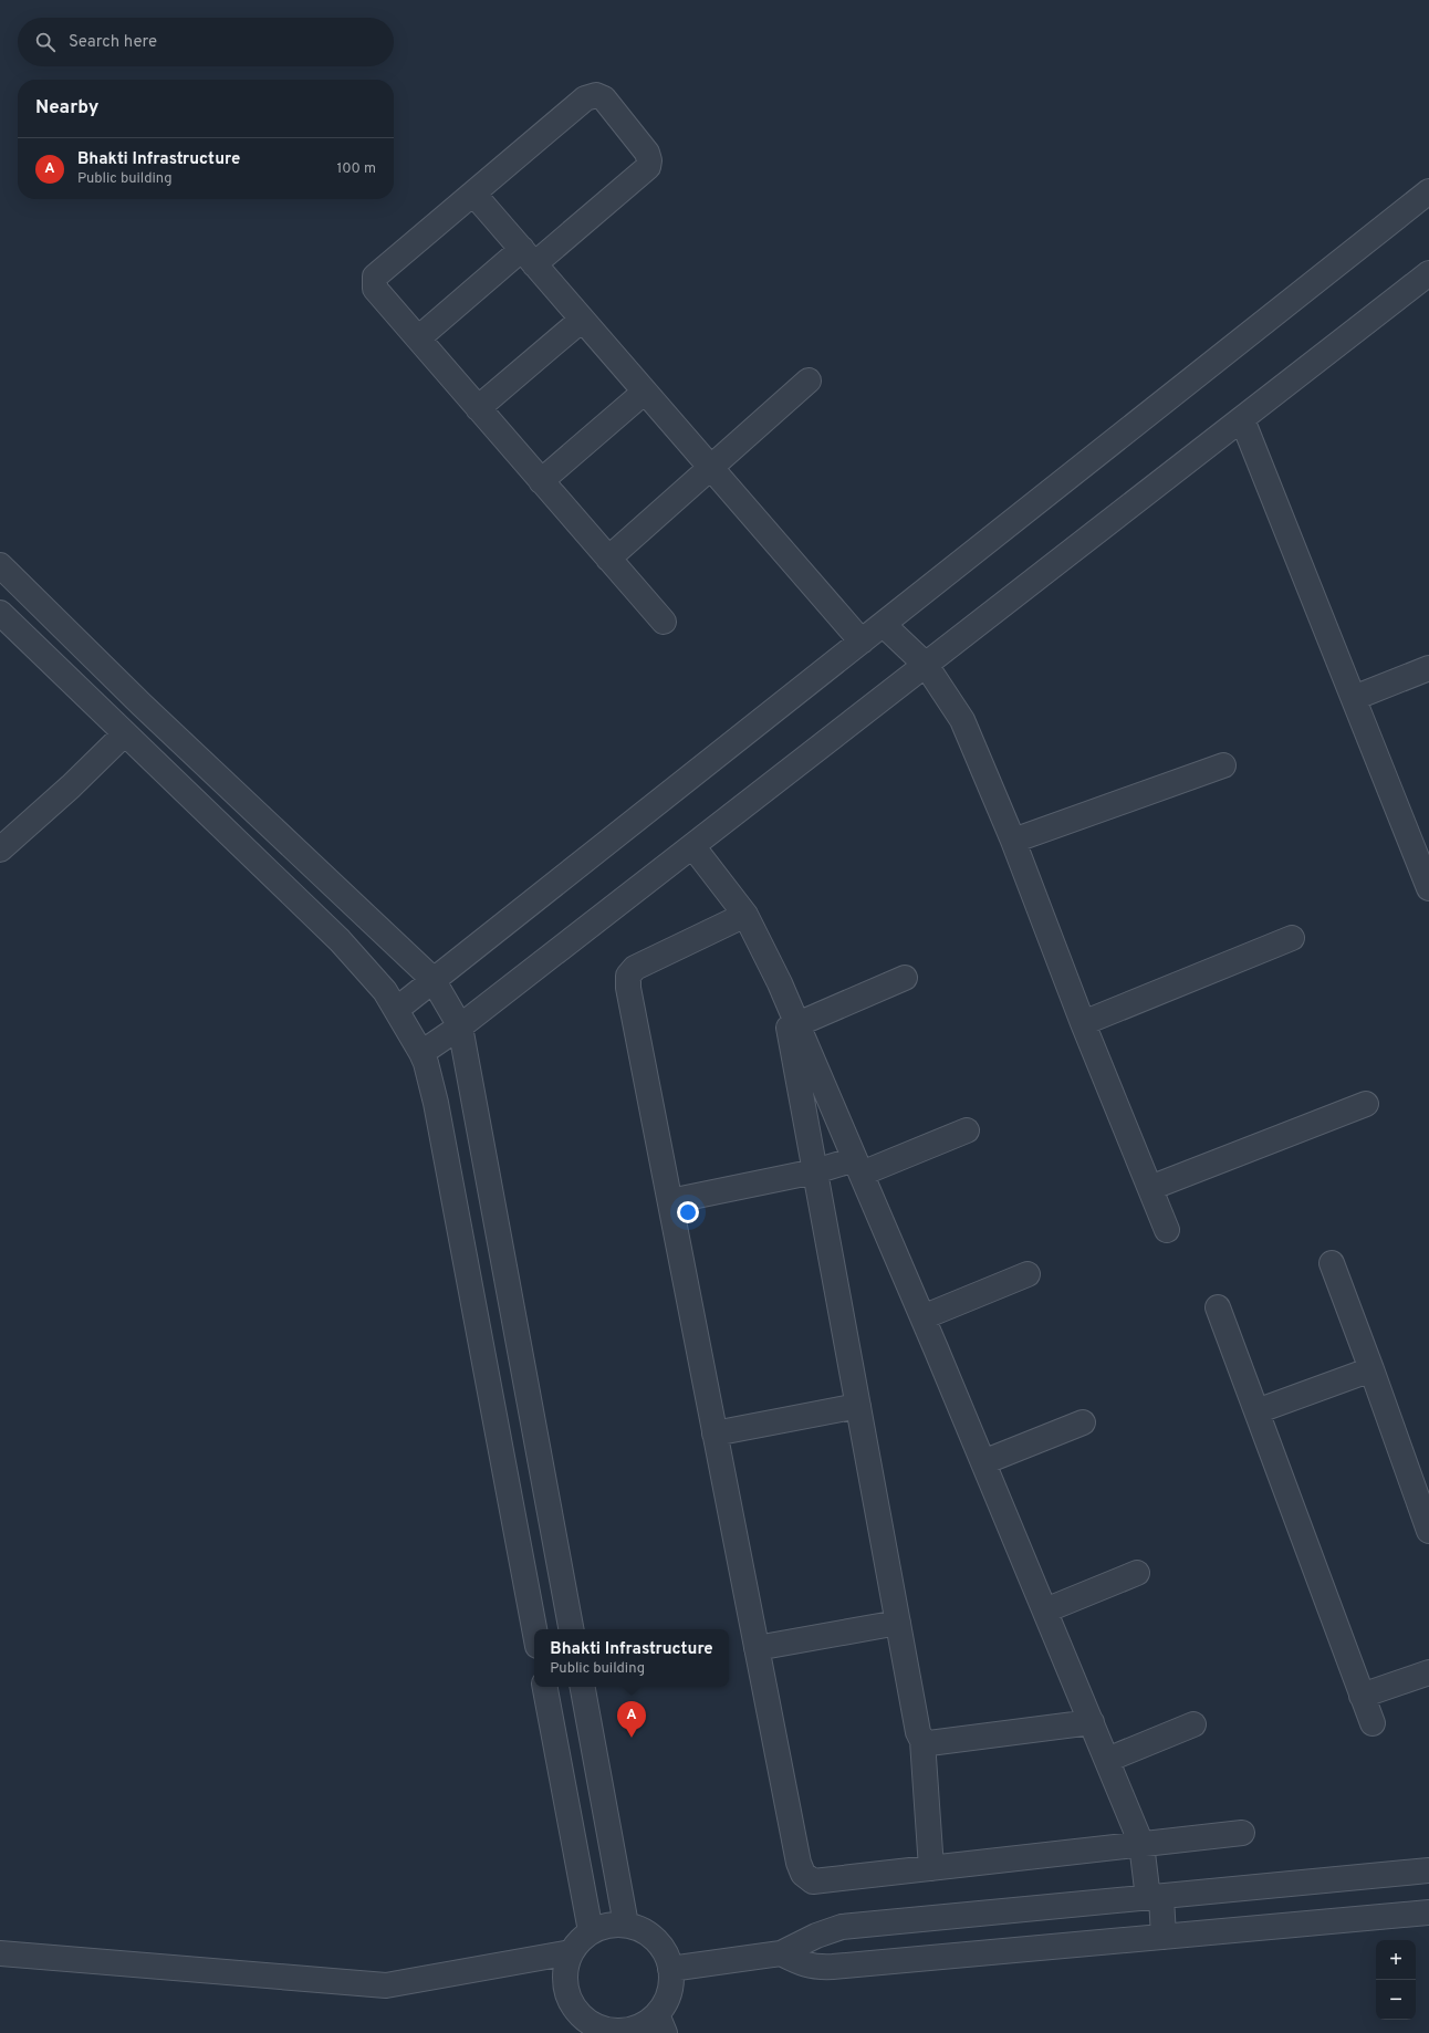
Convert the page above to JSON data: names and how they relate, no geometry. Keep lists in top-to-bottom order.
{
  "page": {
    "search": "Search here",
    "heading": "Nearby",
    "list": [
      {
        "mark": "A",
        "name": "Bhakti Infrastructure",
        "note": "Public building",
        "value": "100 m"
      }
    ],
    "popup": ["Bhakti Infrastructure", "Public building"],
    "pins": "A",
    "map_buttons": ["+", "−"]
  }
}
